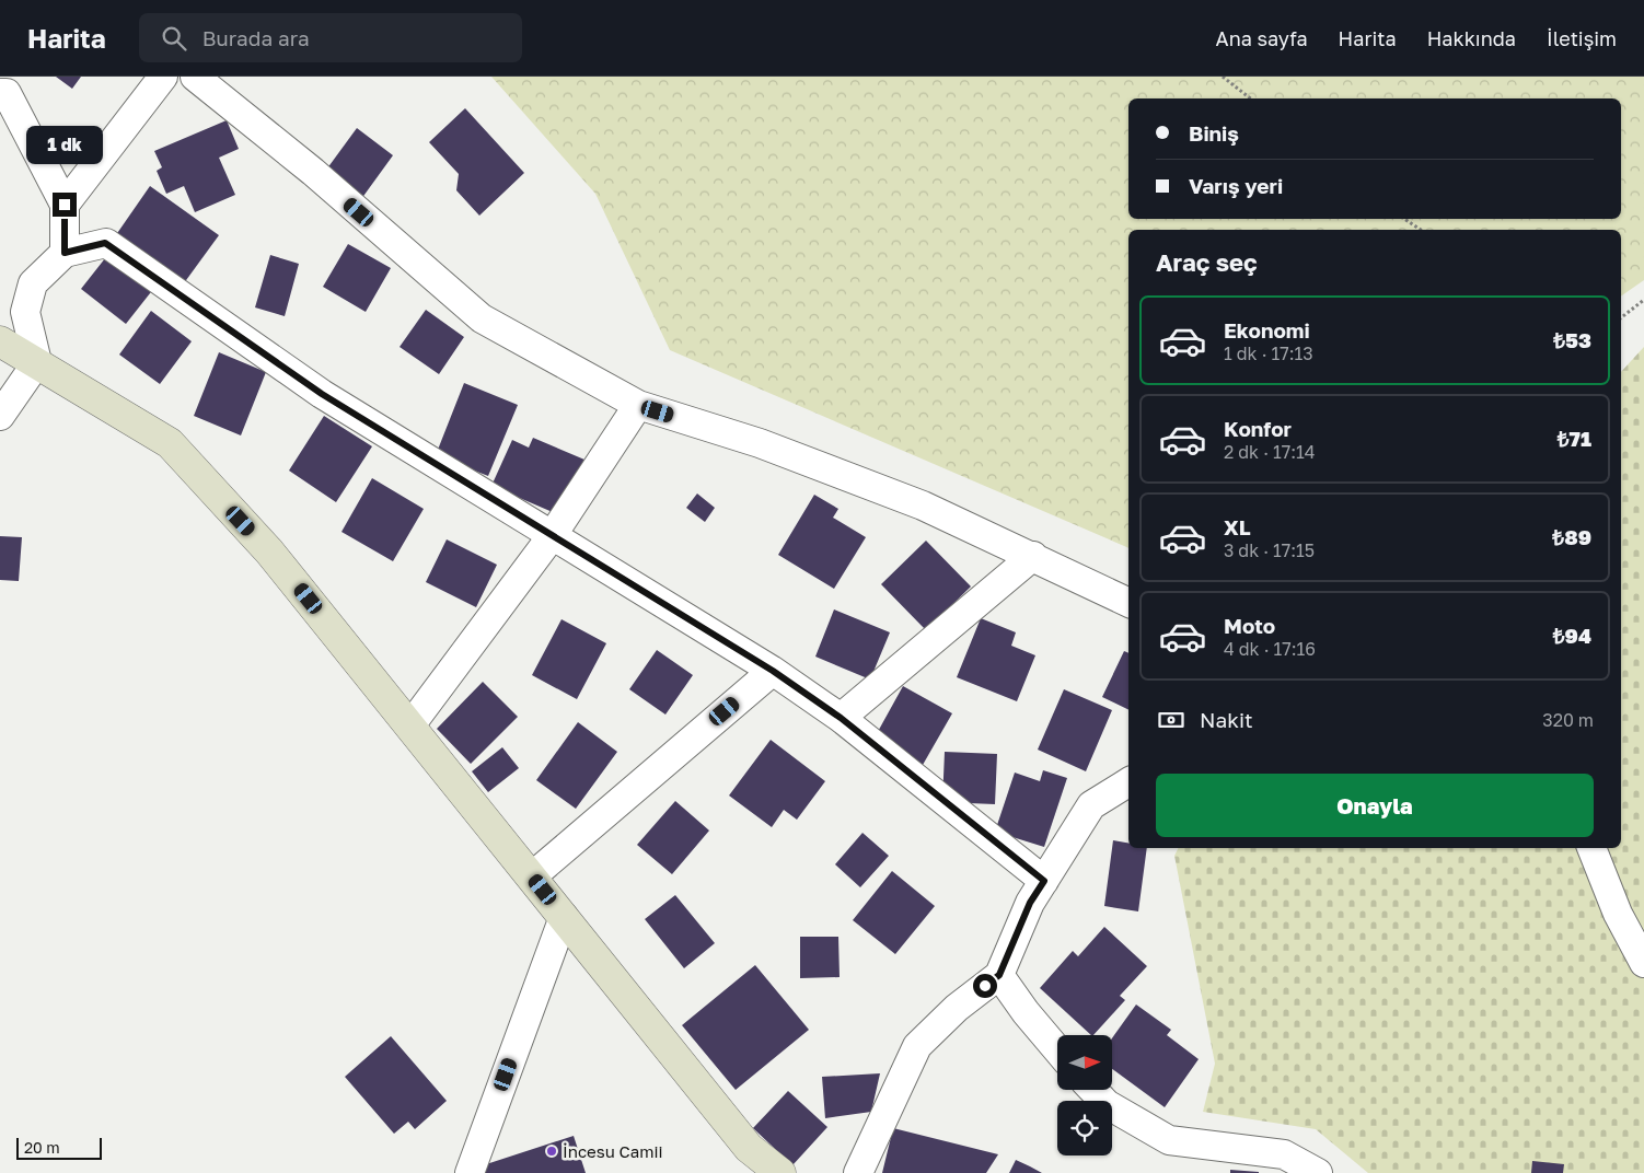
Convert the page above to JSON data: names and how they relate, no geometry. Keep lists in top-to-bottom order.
{
  "places": ["İncesu Camii"],
  "scale_bar": "20 m",
  "north": "right",
  "page": {
    "header": "Harita",
    "search": "Burada ara",
    "nav": [
      "Ana sayfa",
      "Harita",
      "Hakkında",
      "İletişim"
    ],
    "banner": ["Biniş", "Varış yeri"],
    "bubble": "1 dk",
    "heading": "Araç seç",
    "list": [
      {
        "name": "Ekonomi",
        "note": "1 dk · 17:13",
        "value": "₺53"
      },
      {
        "name": "Konfor",
        "note": "2 dk · 17:14",
        "value": "₺71"
      },
      {
        "name": "XL",
        "note": "3 dk · 17:15",
        "value": "₺89"
      },
      {
        "name": "Moto",
        "note": "4 dk · 17:16",
        "value": "₺94"
      }
    ],
    "pay": ["Nakit", "320 m"],
    "buttons": "Onayla",
    "scale": "20 m"
  }
}
